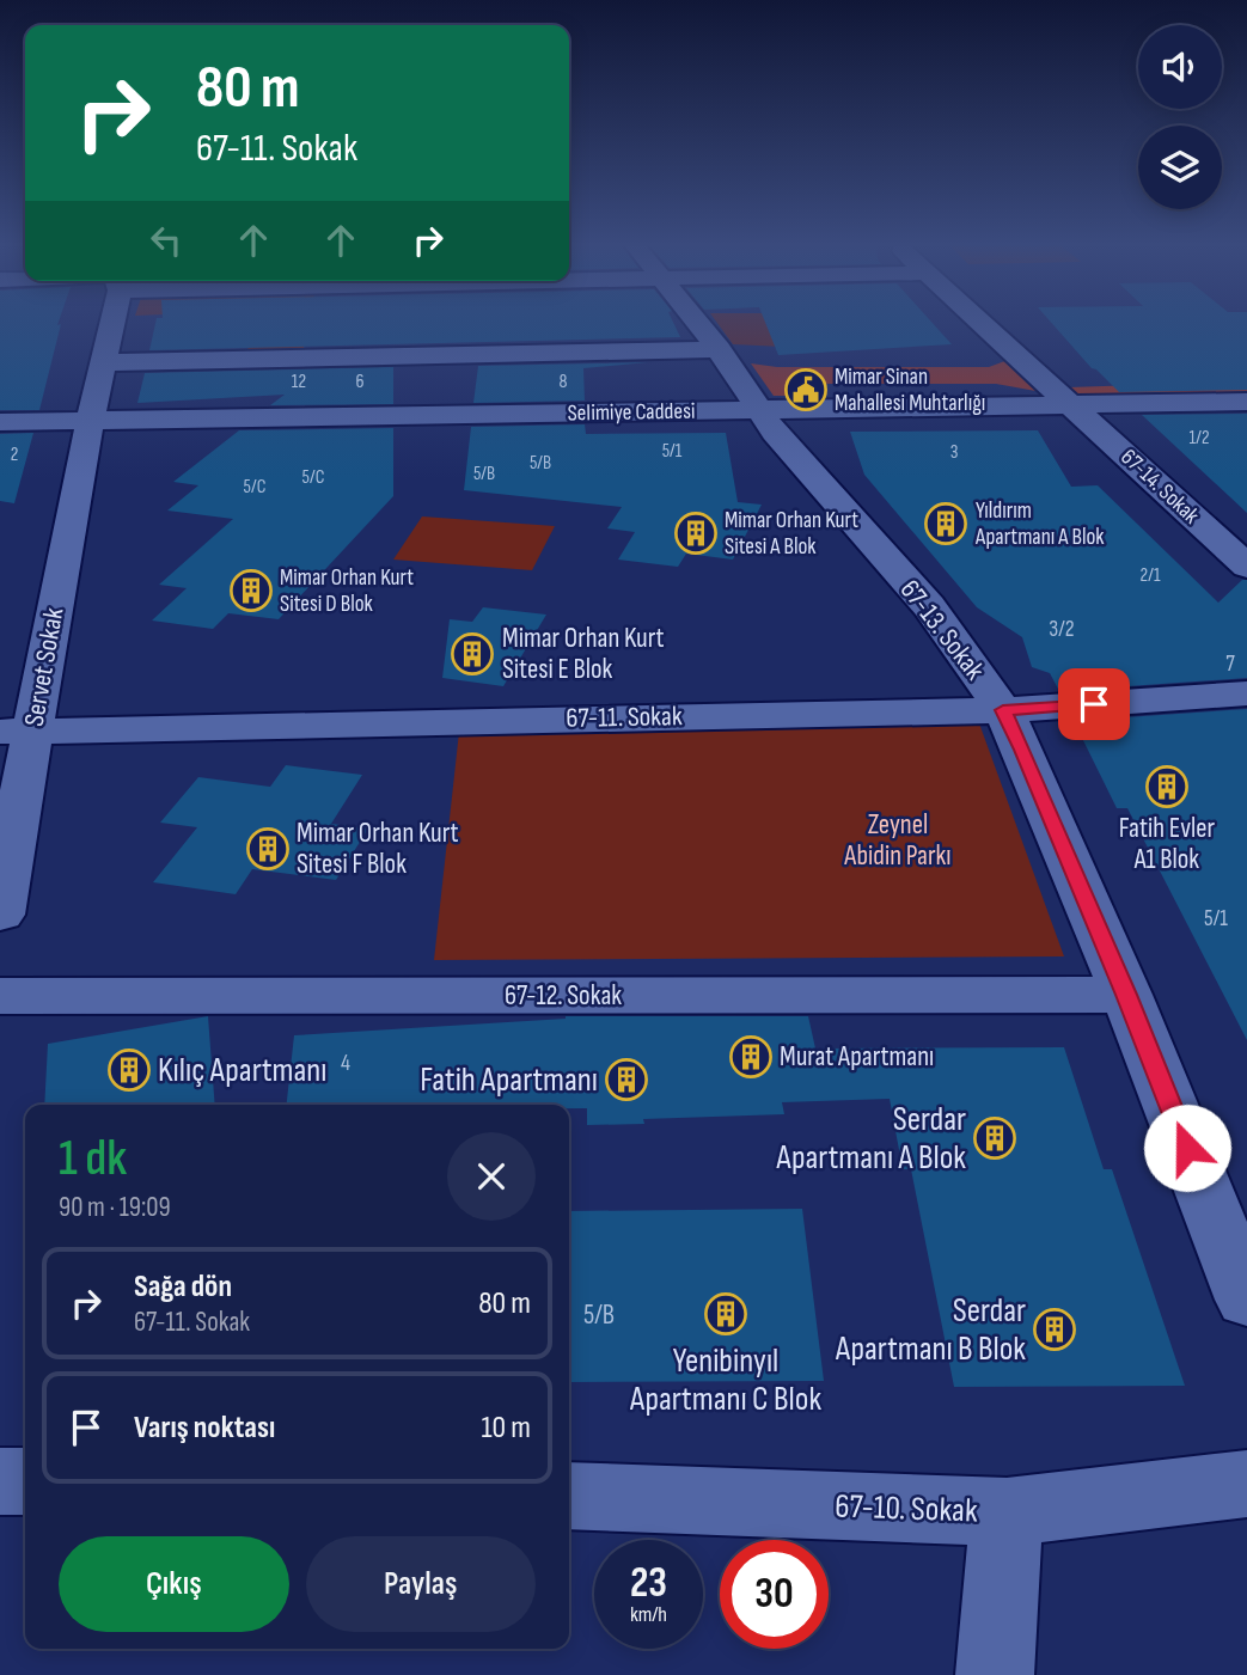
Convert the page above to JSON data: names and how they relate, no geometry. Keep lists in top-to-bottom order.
{
  "streets": {
    "street": [
      "Selimiye Caddesi",
      "67-14. Sokak",
      "67-13. Sokak",
      "Servet Sokak",
      "67-11. Sokak",
      "67-12. Sokak",
      "67-10. Sokak"
    ]
  },
  "crossings": [
    ["Selimiye Caddesi", "67-14. Sokak"],
    ["Selimiye Caddesi", "67-13. Sokak"],
    ["Selimiye Caddesi", "Servet Sokak"],
    ["67-13. Sokak", "67-11. Sokak"],
    ["67-13. Sokak", "67-12. Sokak"],
    ["Servet Sokak", "67-11. Sokak"]
  ],
  "parks": ["Zeynel Abidin Parkı"],
  "places": {
    "public building": ["Mimar Sinan Mahallesi Muhtarlığı"],
    "building": [
      "Yıldırım Apartmanı A Blok",
      "Mimar Orhan Kurt Sitesi A Blok",
      "Mimar Orhan Kurt Sitesi D Blok",
      "Mimar Orhan Kurt Sitesi E Blok",
      "Fatih Evler A1 Blok",
      "Mimar Orhan Kurt Sitesi F Blok",
      "Murat Apartmanı",
      "Kılıç Apartmanı",
      "Fatih Apartmanı",
      "Serdar Apartmanı A Blok",
      "Yenibinyıl Apartmanı C Blok",
      "Serdar Apartmanı B Blok"
    ]
  },
  "house_numbers": [
    "12",
    "6",
    "8",
    "1/2",
    "5/1",
    "3",
    "2",
    "5/B",
    "5/B",
    "5/C",
    "5/C",
    "2/1",
    "3/2",
    "7",
    "5/1",
    "4",
    "5/B"
  ],
  "page": {
    "turn": ["80 m", "67-11. Sokak"],
    "heading": ["1 dk", "90 m · 19:09"],
    "list": [
      {
        "name": "Sağa dön",
        "note": "67-11. Sokak",
        "value": "80 m"
      },
      {
        "name": "Varış noktası",
        "value": "10 m"
      }
    ],
    "buttons": ["Çıkış", "Paylaş"],
    "speed": "23 km/h",
    "limit": "30"
  }
}
